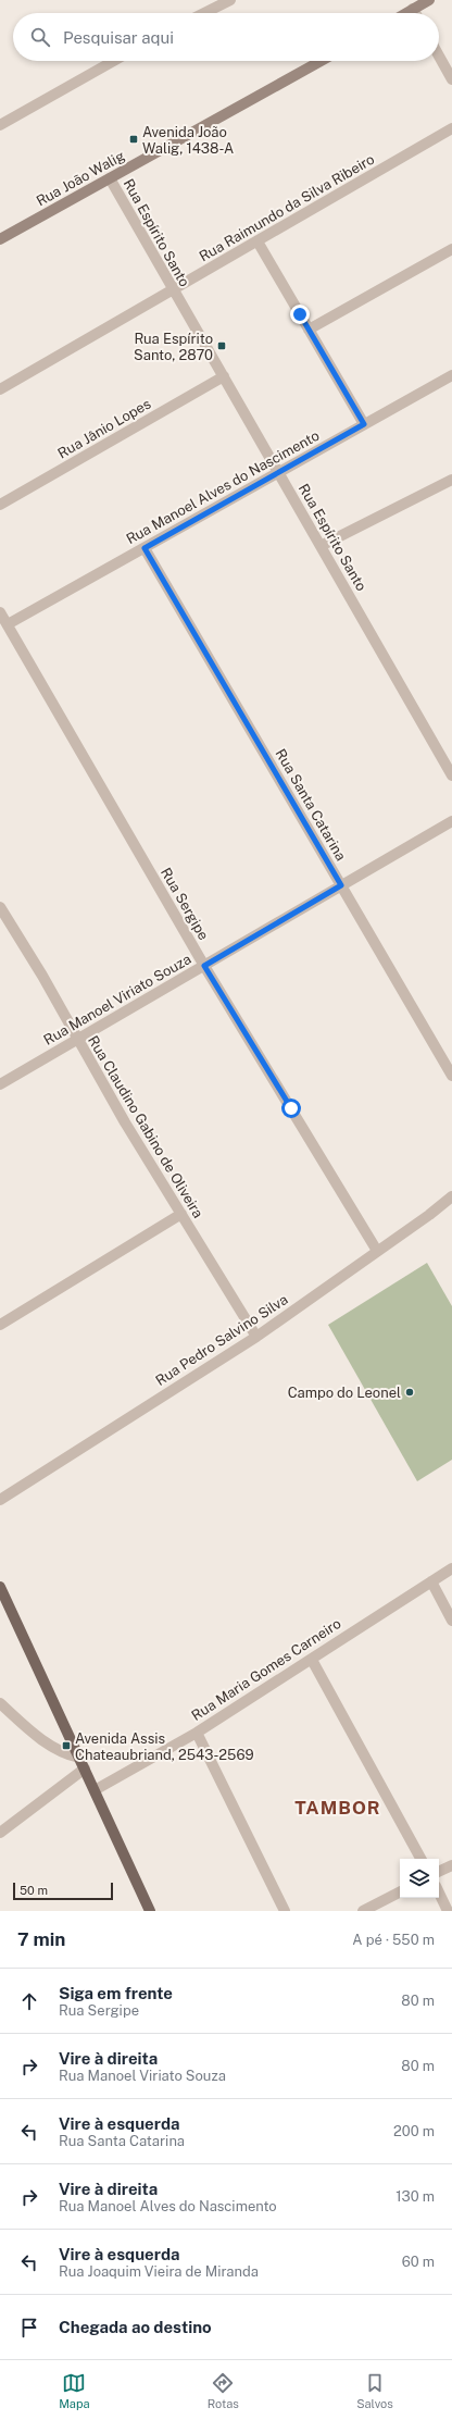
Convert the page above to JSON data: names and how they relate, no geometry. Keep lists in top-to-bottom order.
{
  "streets": {
    "street": [
      "Rua João Walig",
      "Rua Raimundo da Silva Ribeiro",
      "Rua Espírito Santo",
      "Rua Jânio Lopes",
      "Rua Manoel Alves do Nascimento",
      "Rua Santa Catarina",
      "Rua Sergipe",
      "Rua Manoel Viriato Souza",
      "Rua Claudino Gabino de Oliveira",
      "Rua Pedro Salvino Silva",
      "Rua Maria Gomes Carneiro"
    ]
  },
  "crossings": [
    ["Rua João Walig", "Rua Espírito Santo"],
    ["Rua Raimundo da Silva Ribeiro", "Rua Espírito Santo"],
    ["Rua Espírito Santo", "Rua Jânio Lopes"],
    ["Rua Espírito Santo", "Rua Manoel Alves do Nascimento"],
    ["Rua Manoel Alves do Nascimento", "Rua Santa Catarina"],
    ["Rua Manoel Alves do Nascimento", "Rua Sergipe"],
    ["Rua Santa Catarina", "Rua Manoel Viriato Souza"],
    ["Rua Sergipe", "Rua Manoel Viriato Souza"],
    ["Rua Sergipe", "Rua Pedro Salvino Silva"],
    ["Rua Manoel Viriato Souza", "Rua Claudino Gabino de Oliveira"],
    ["Rua Claudino Gabino de Oliveira", "Rua Pedro Salvino Silva"]
  ],
  "districts": ["TAMBOR"],
  "places": {
    "transit": ["Avenida João Walig, 1438-A", "Rua Espírito Santo, 2870", "Avenida Assis Chateaubriand, 2543-2569"],
    "other": ["Campo do Leonel"]
  },
  "scale_bar": "50 m",
  "page": {
    "search": "Pesquisar aqui",
    "scale": "50 m",
    "heading": ["7 min", "A pé · 550 m"],
    "list": [
      ["Siga em frente", "Rua Sergipe", "80 m"],
      ["Vire à direita", "Rua Manoel Viriato Souza", "80 m"],
      ["Vire à esquerda", "Rua Santa Catarina", "200 m"],
      ["Vire à direita", "Rua Manoel Alves do Nascimento", "130 m"],
      ["Vire à esquerda", "Rua Joaquim Vieira de Miranda", "60 m"],
      "Chegada ao destino"
    ],
    "nav": ["Mapa", "Rotas", "Salvos"]
  }
}
